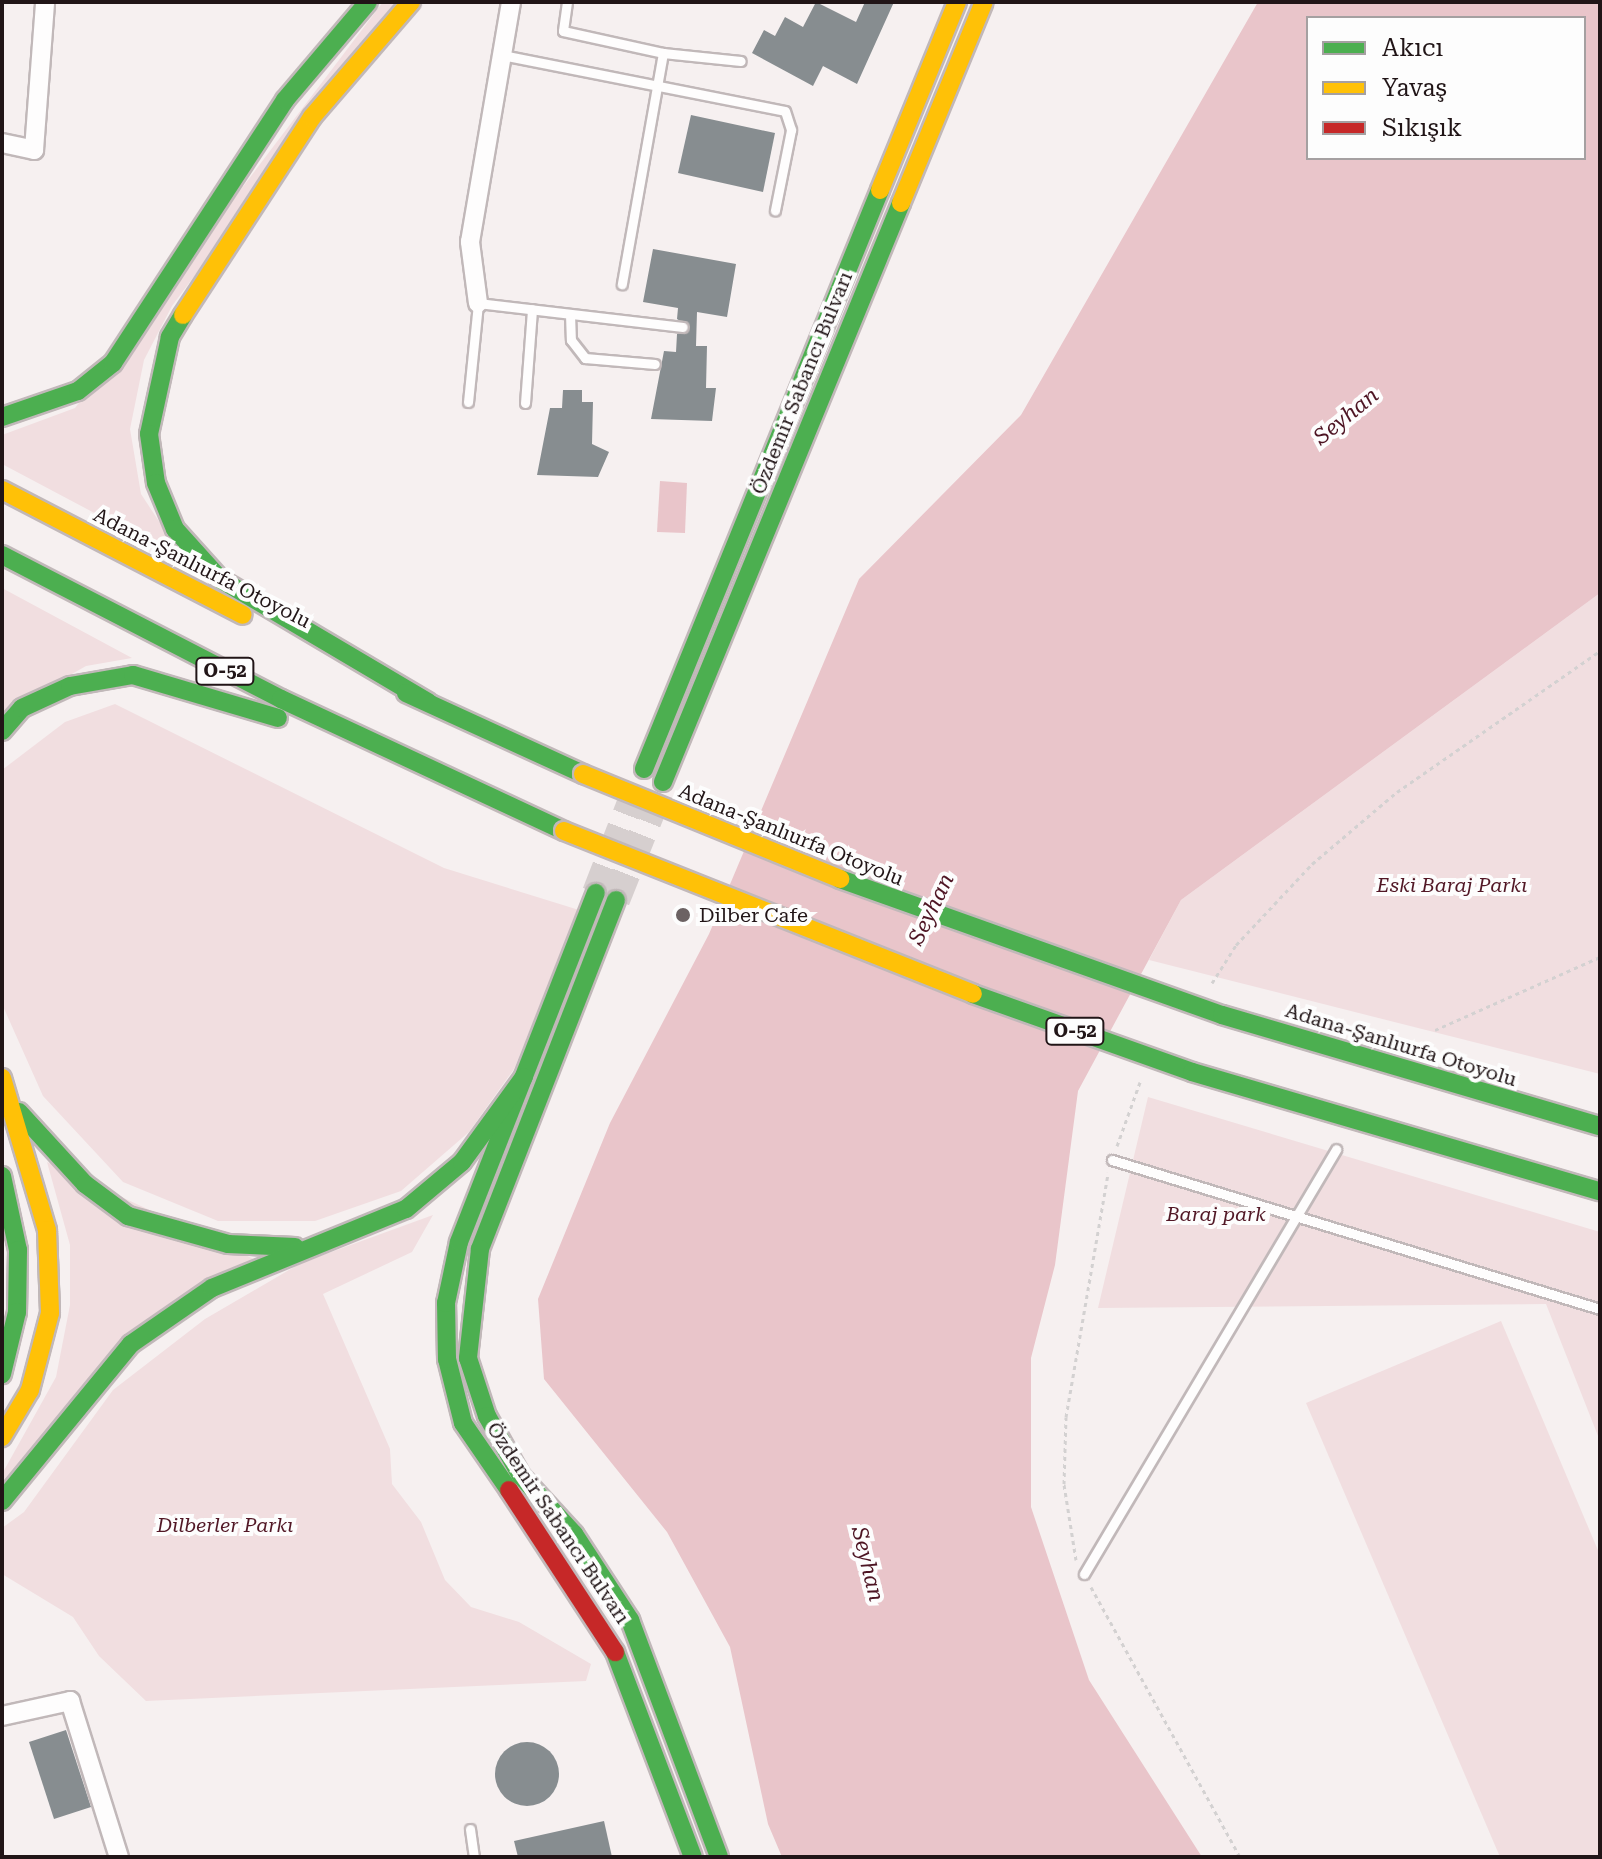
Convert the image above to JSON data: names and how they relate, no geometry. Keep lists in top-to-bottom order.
{
  "streets": {
    "main road": ["Özdemir Sabancı Bulvarı", "Adana-Şanlıurfa Otoyolu", "O-52"]
  },
  "water": ["Seyhan"],
  "parks": ["Eski Baraj Parkı", "Baraj park", "Dilberler Parkı"],
  "places": ["Dilber Cafe"],
  "legend": ["Akıcı", "Yavaş", "Sıkışık"]
}
